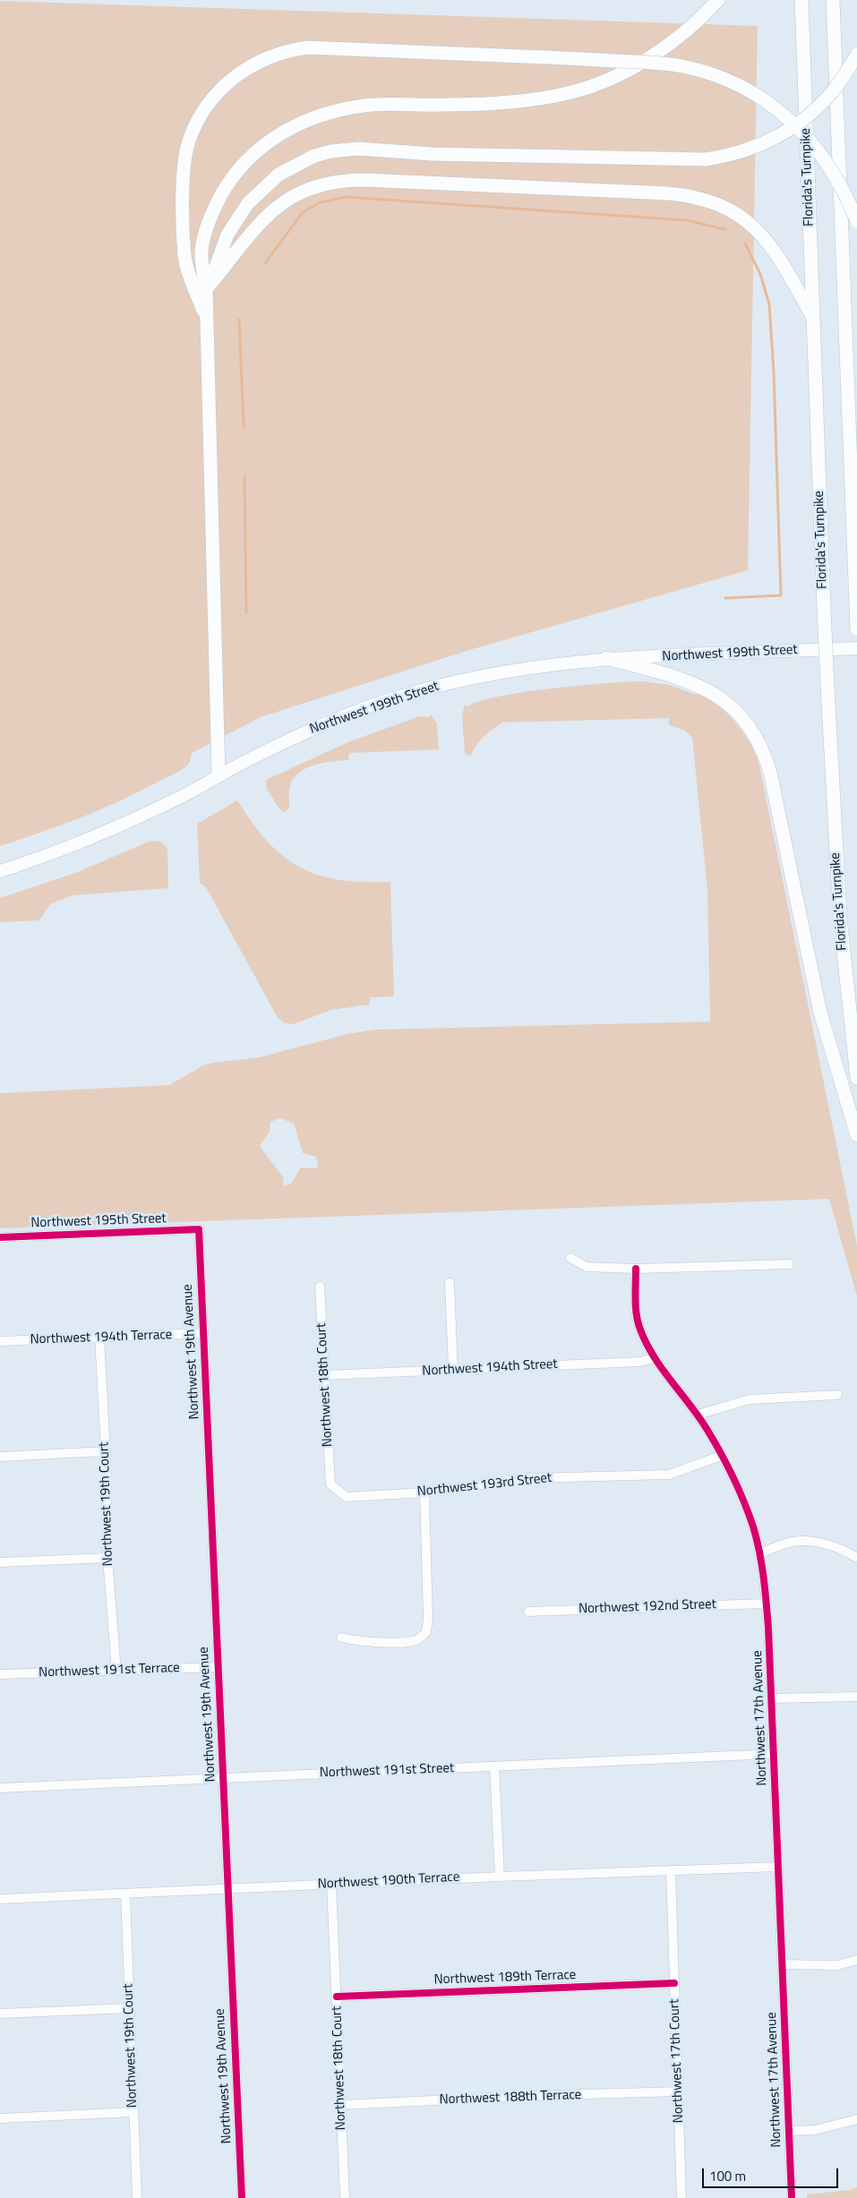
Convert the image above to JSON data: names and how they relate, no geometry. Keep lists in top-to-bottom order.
{
  "streets": {
    "highway": ["Florida's Turnpike"],
    "main road": ["Northwest 199th Street"],
    "street": [
      "Northwest 195th Street",
      "Northwest 194th Terrace",
      "Northwest 19th Avenue",
      "Northwest 194th Street",
      "Northwest 18th Court",
      "Northwest 193rd Street",
      "Northwest 19th Court",
      "Northwest 192nd Street",
      "Northwest 191st Terrace",
      "Northwest 17th Avenue",
      "Northwest 191st Street",
      "Northwest 190th Terrace",
      "Northwest 189th Terrace",
      "Northwest 17th Court",
      "Northwest 188th Terrace"
    ]
  },
  "crossings": [
    ["Northwest 195th Street", "Northwest 19th Avenue"],
    ["Northwest 194th Terrace", "Northwest 19th Avenue"],
    ["Northwest 194th Terrace", "Northwest 19th Court"],
    ["Northwest 19th Avenue", "Northwest 191st Terrace"],
    ["Northwest 19th Avenue", "Northwest 191st Street"],
    ["Northwest 19th Avenue", "Northwest 190th Terrace"],
    ["Northwest 194th Street", "Northwest 18th Court"],
    ["Northwest 194th Street", "Northwest 17th Avenue"],
    ["Northwest 18th Court", "Northwest 193rd Street"],
    ["Northwest 18th Court", "Northwest 190th Terrace"],
    ["Northwest 18th Court", "Northwest 189th Terrace"],
    ["Northwest 18th Court", "Northwest 188th Terrace"],
    ["Northwest 193rd Street", "Northwest 17th Avenue"],
    ["Northwest 19th Court", "Northwest 191st Terrace"],
    ["Northwest 19th Court", "Northwest 190th Terrace"],
    ["Northwest 192nd Street", "Northwest 17th Avenue"],
    ["Northwest 17th Avenue", "Northwest 191st Street"],
    ["Northwest 17th Avenue", "Northwest 190th Terrace"],
    ["Northwest 190th Terrace", "Northwest 17th Court"],
    ["Northwest 189th Terrace", "Northwest 17th Court"],
    ["Northwest 17th Court", "Northwest 188th Terrace"]
  ],
  "scale_bar": "100 m"
}
